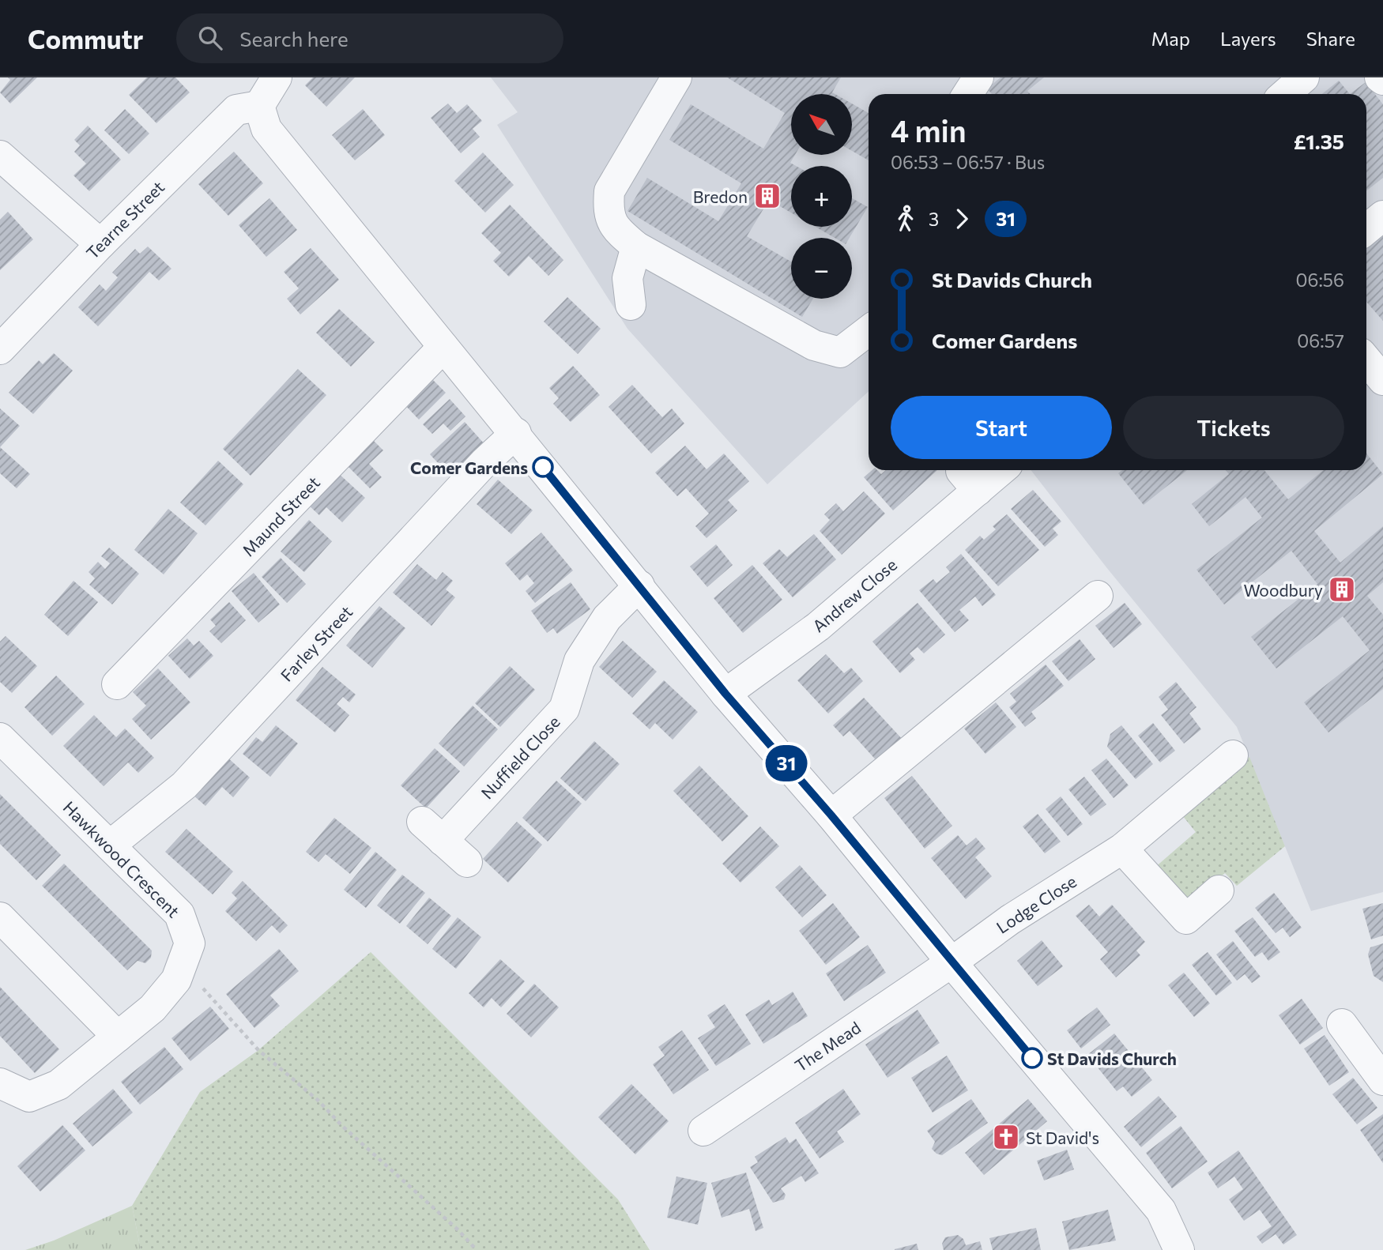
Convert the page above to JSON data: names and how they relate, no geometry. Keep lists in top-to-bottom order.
{
  "streets": {
    "street": [
      "Tearne Street",
      "Maund Street",
      "Andrew Close",
      "Farley Street",
      "Nuffield Close",
      "Hawkwood Crescent",
      "Lodge Close",
      "The Mead"
    ]
  },
  "crossings": [
    ["Farley Street", "Hawkwood Crescent"],
    ["Lodge Close", "The Mead"]
  ],
  "places": {
    "building": ["Bredon", "Woodbury"],
    "other": ["Comer Gardens", "St Davids Church"],
    "church": ["St David's"]
  },
  "lines": ["bus line 31"],
  "north": "top left",
  "page": {
    "header": "Commutr",
    "search": "Search here",
    "nav": ["Map", "Layers", "Share"],
    "on_map": "31",
    "map_buttons": ["+", "−"],
    "heading": ["4 min", "06:53 – 06:57 · Bus", "£1.35"],
    "legs": ["3", "31"],
    "list": [
      {
        "name": "St Davids Church",
        "value": "06:56"
      },
      {
        "name": "Comer Gardens",
        "value": "06:57"
      }
    ],
    "buttons": ["Start", "Tickets"]
  }
}
